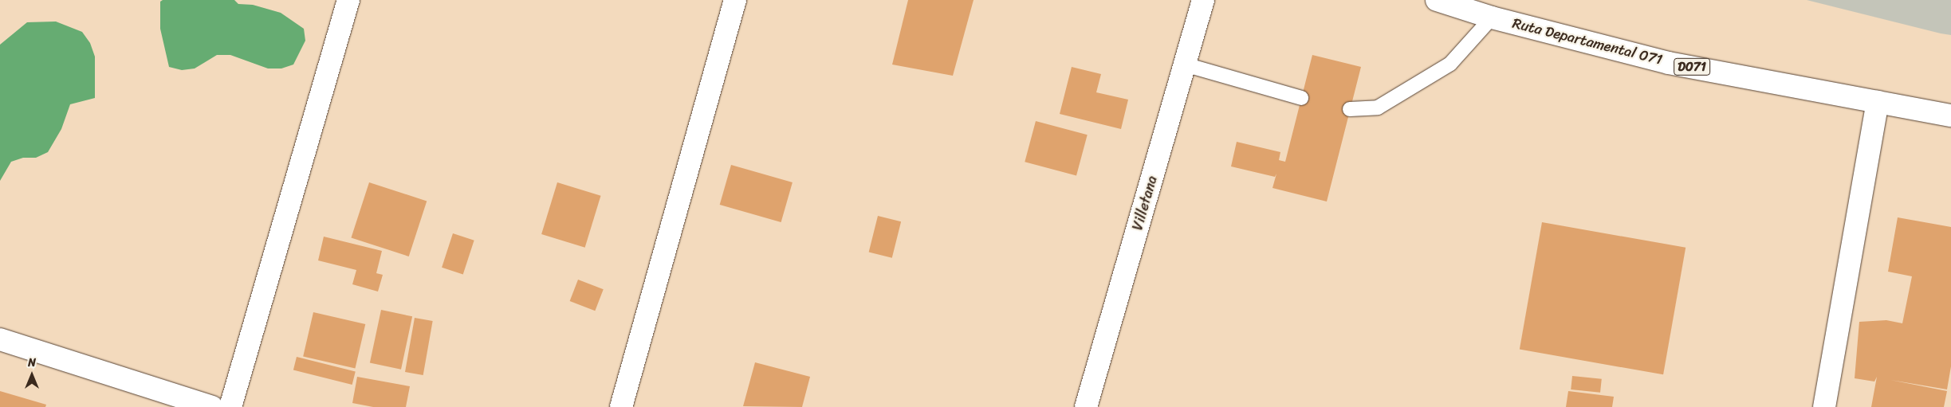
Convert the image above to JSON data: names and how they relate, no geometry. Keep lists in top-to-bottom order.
{
  "streets": {
    "street": ["Ruta Departamental 071", "D071", "Villetana"]
  },
  "north": "top"
}
